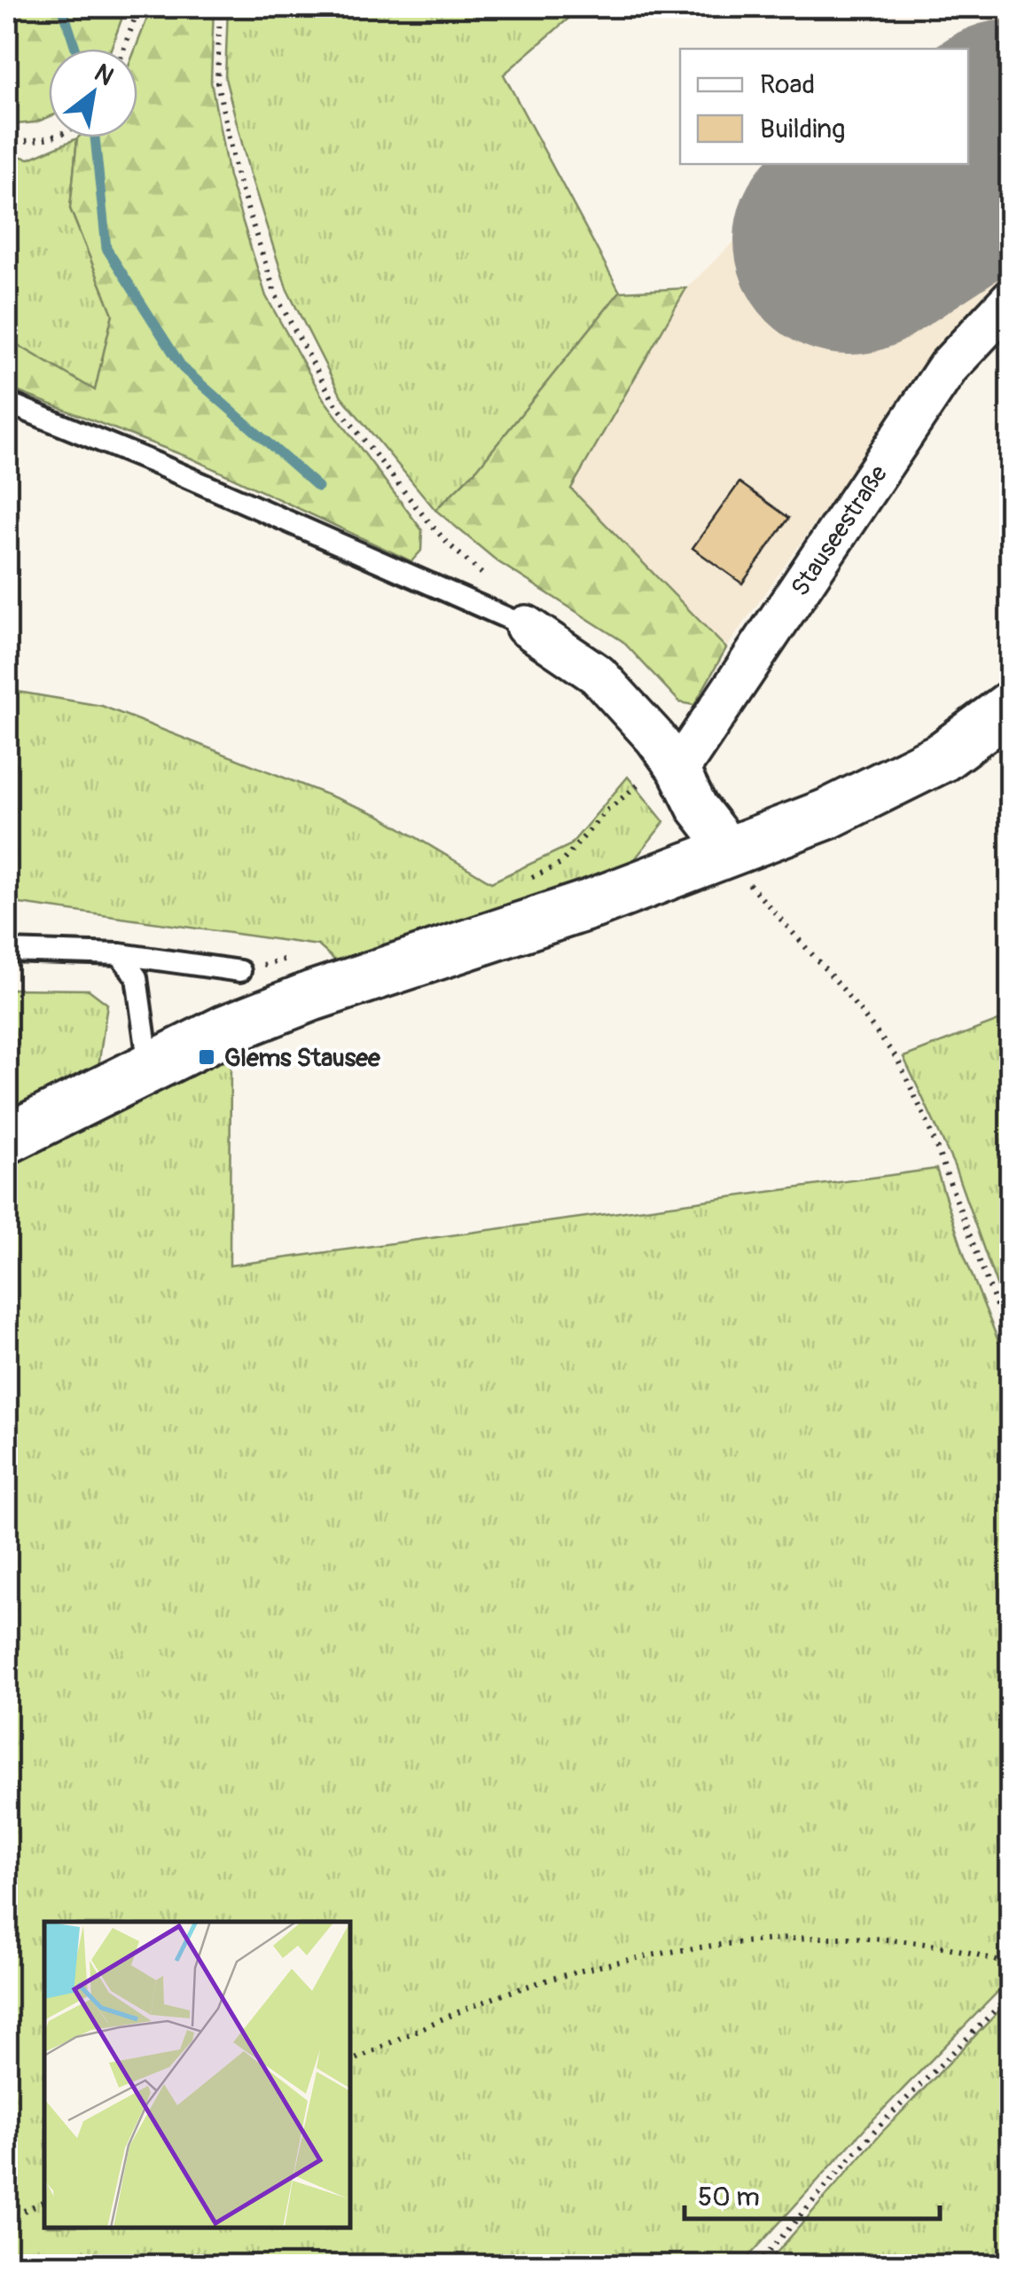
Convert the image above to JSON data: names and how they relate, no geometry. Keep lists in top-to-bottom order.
{
  "streets": {
    "street": ["Stauseestraße"]
  },
  "places": {
    "transit": ["Glems Stausee"]
  },
  "legend": ["Road", "Building"],
  "scale_bar": "50 m",
  "north": "top right"
}
